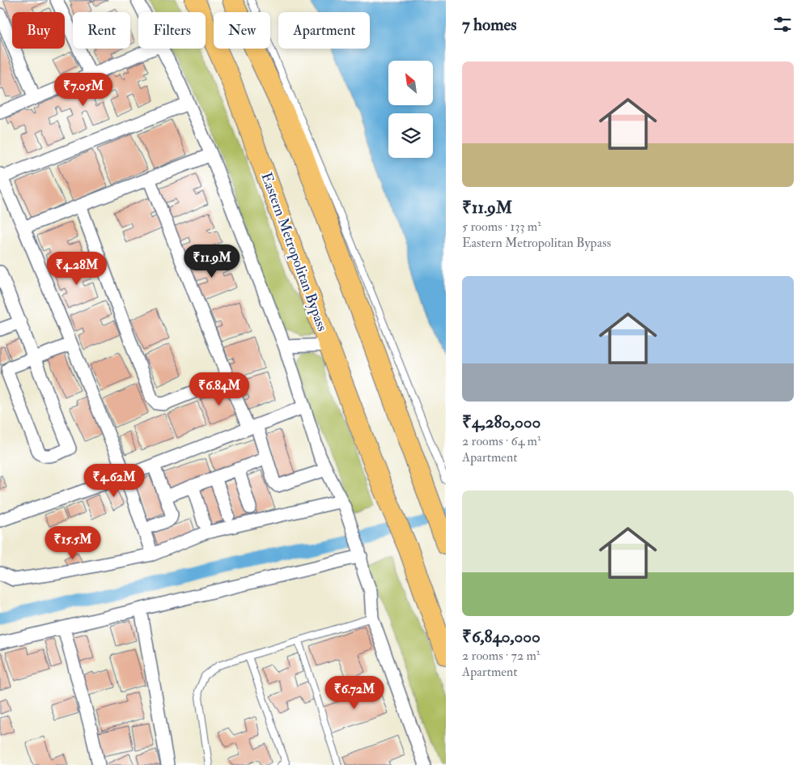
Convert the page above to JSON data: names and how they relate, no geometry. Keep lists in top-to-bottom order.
{
  "streets": {
    "main road": ["Eastern Metropolitan Bypass"]
  },
  "north": "top left",
  "page": {
    "heading": "7 homes",
    "chip": [
      "Buy",
      "Rent",
      "Filters",
      "New",
      "Apartment"
    ],
    "list": [
      {
        "name": "₹11.9M",
        "note": "5 rooms · 133 m² · Eastern Metropolitan Bypass"
      },
      {
        "name": "₹4,280,000",
        "note": "2 rooms · 64 m² · Apartment"
      },
      {
        "name": "₹6,840,000",
        "note": "2 rooms · 72 m² · Apartment"
      }
    ],
    "price": [
      "₹7.05M",
      "₹11.9M",
      "₹4.28M",
      "₹6.84M",
      "₹4.62M",
      "₹15.5M",
      "₹6.72M"
    ]
  }
}
